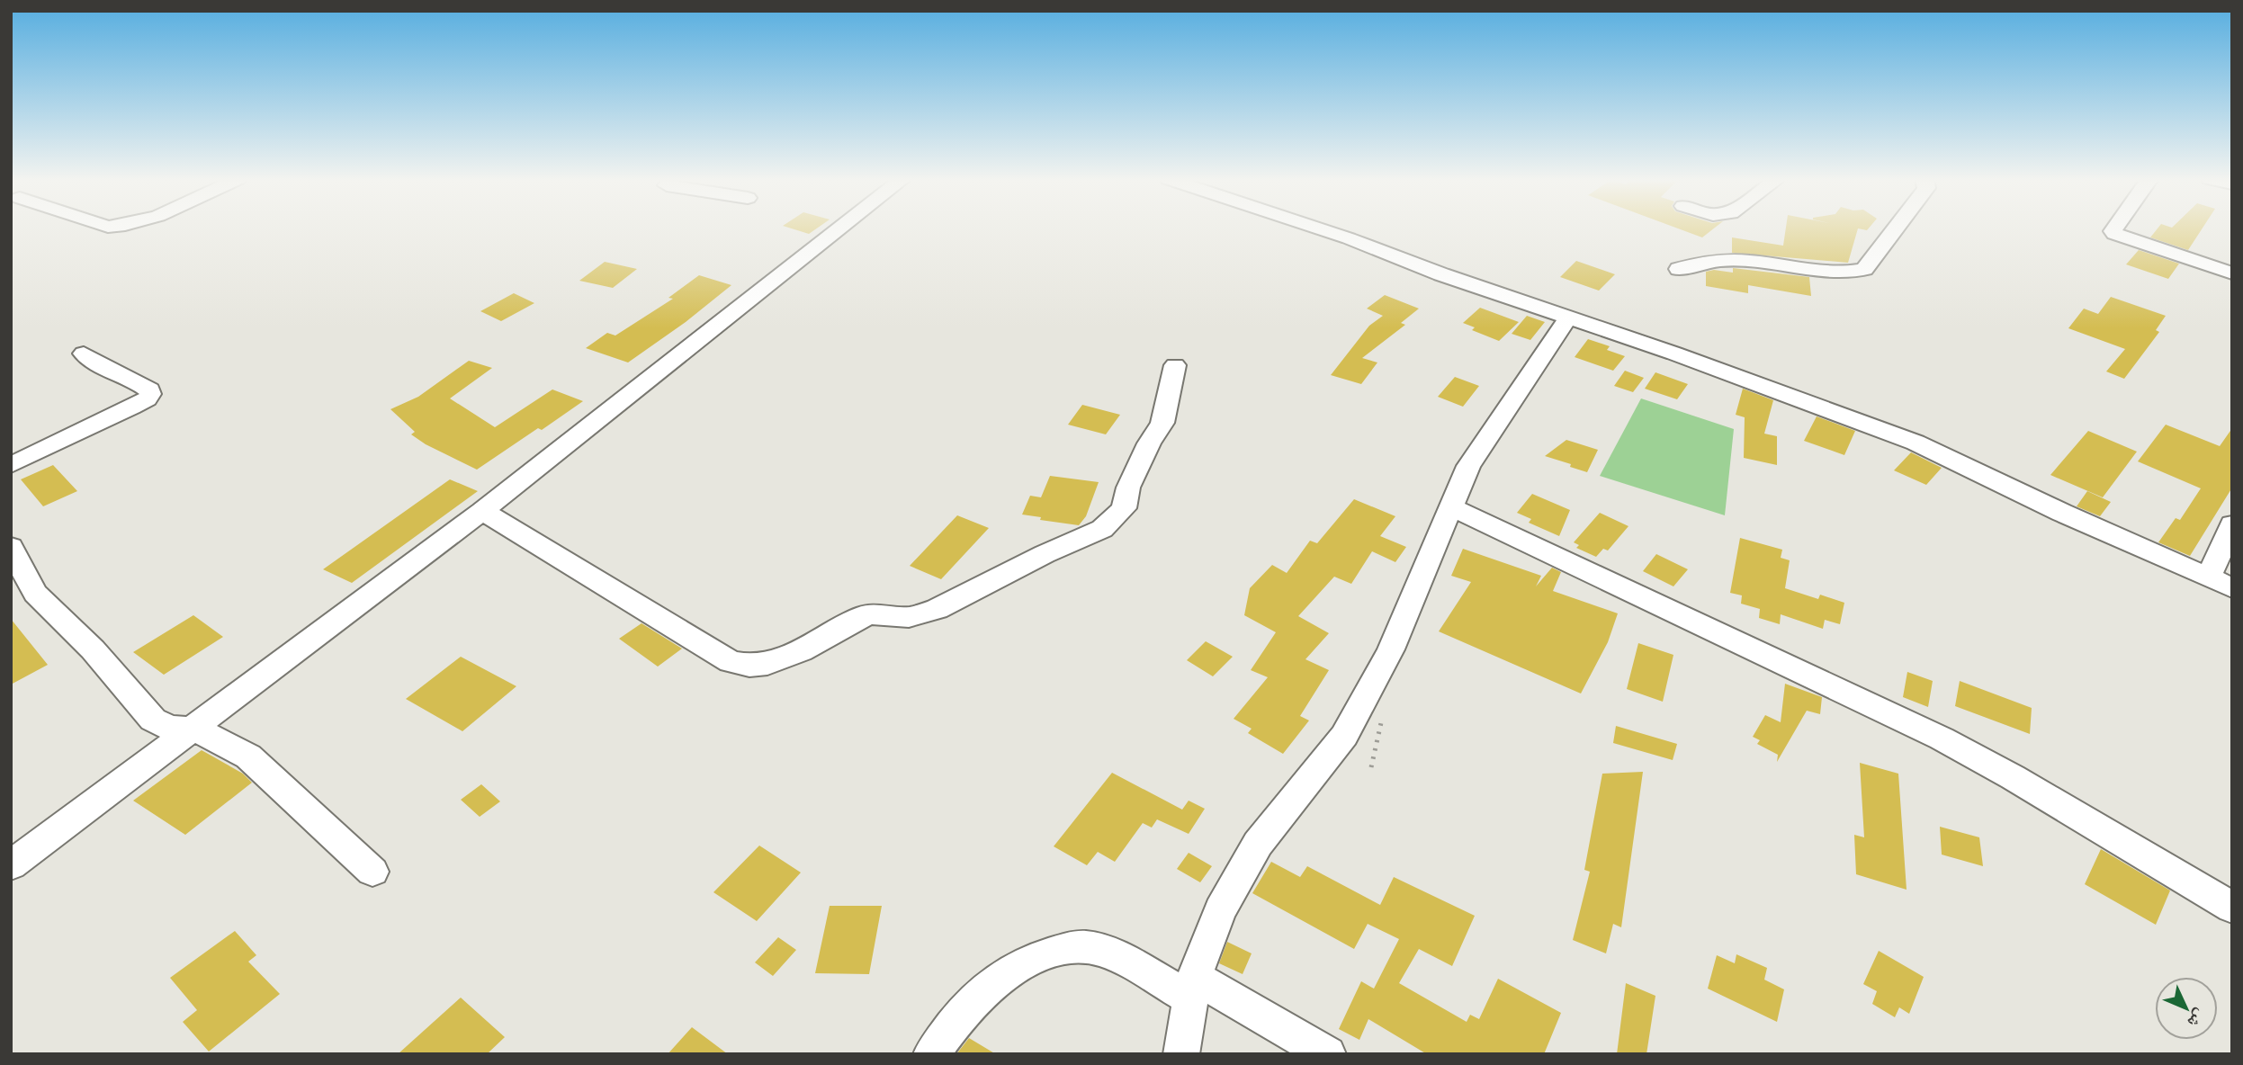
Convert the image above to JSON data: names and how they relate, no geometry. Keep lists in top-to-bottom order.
{
  "north": "bottom right"
}
